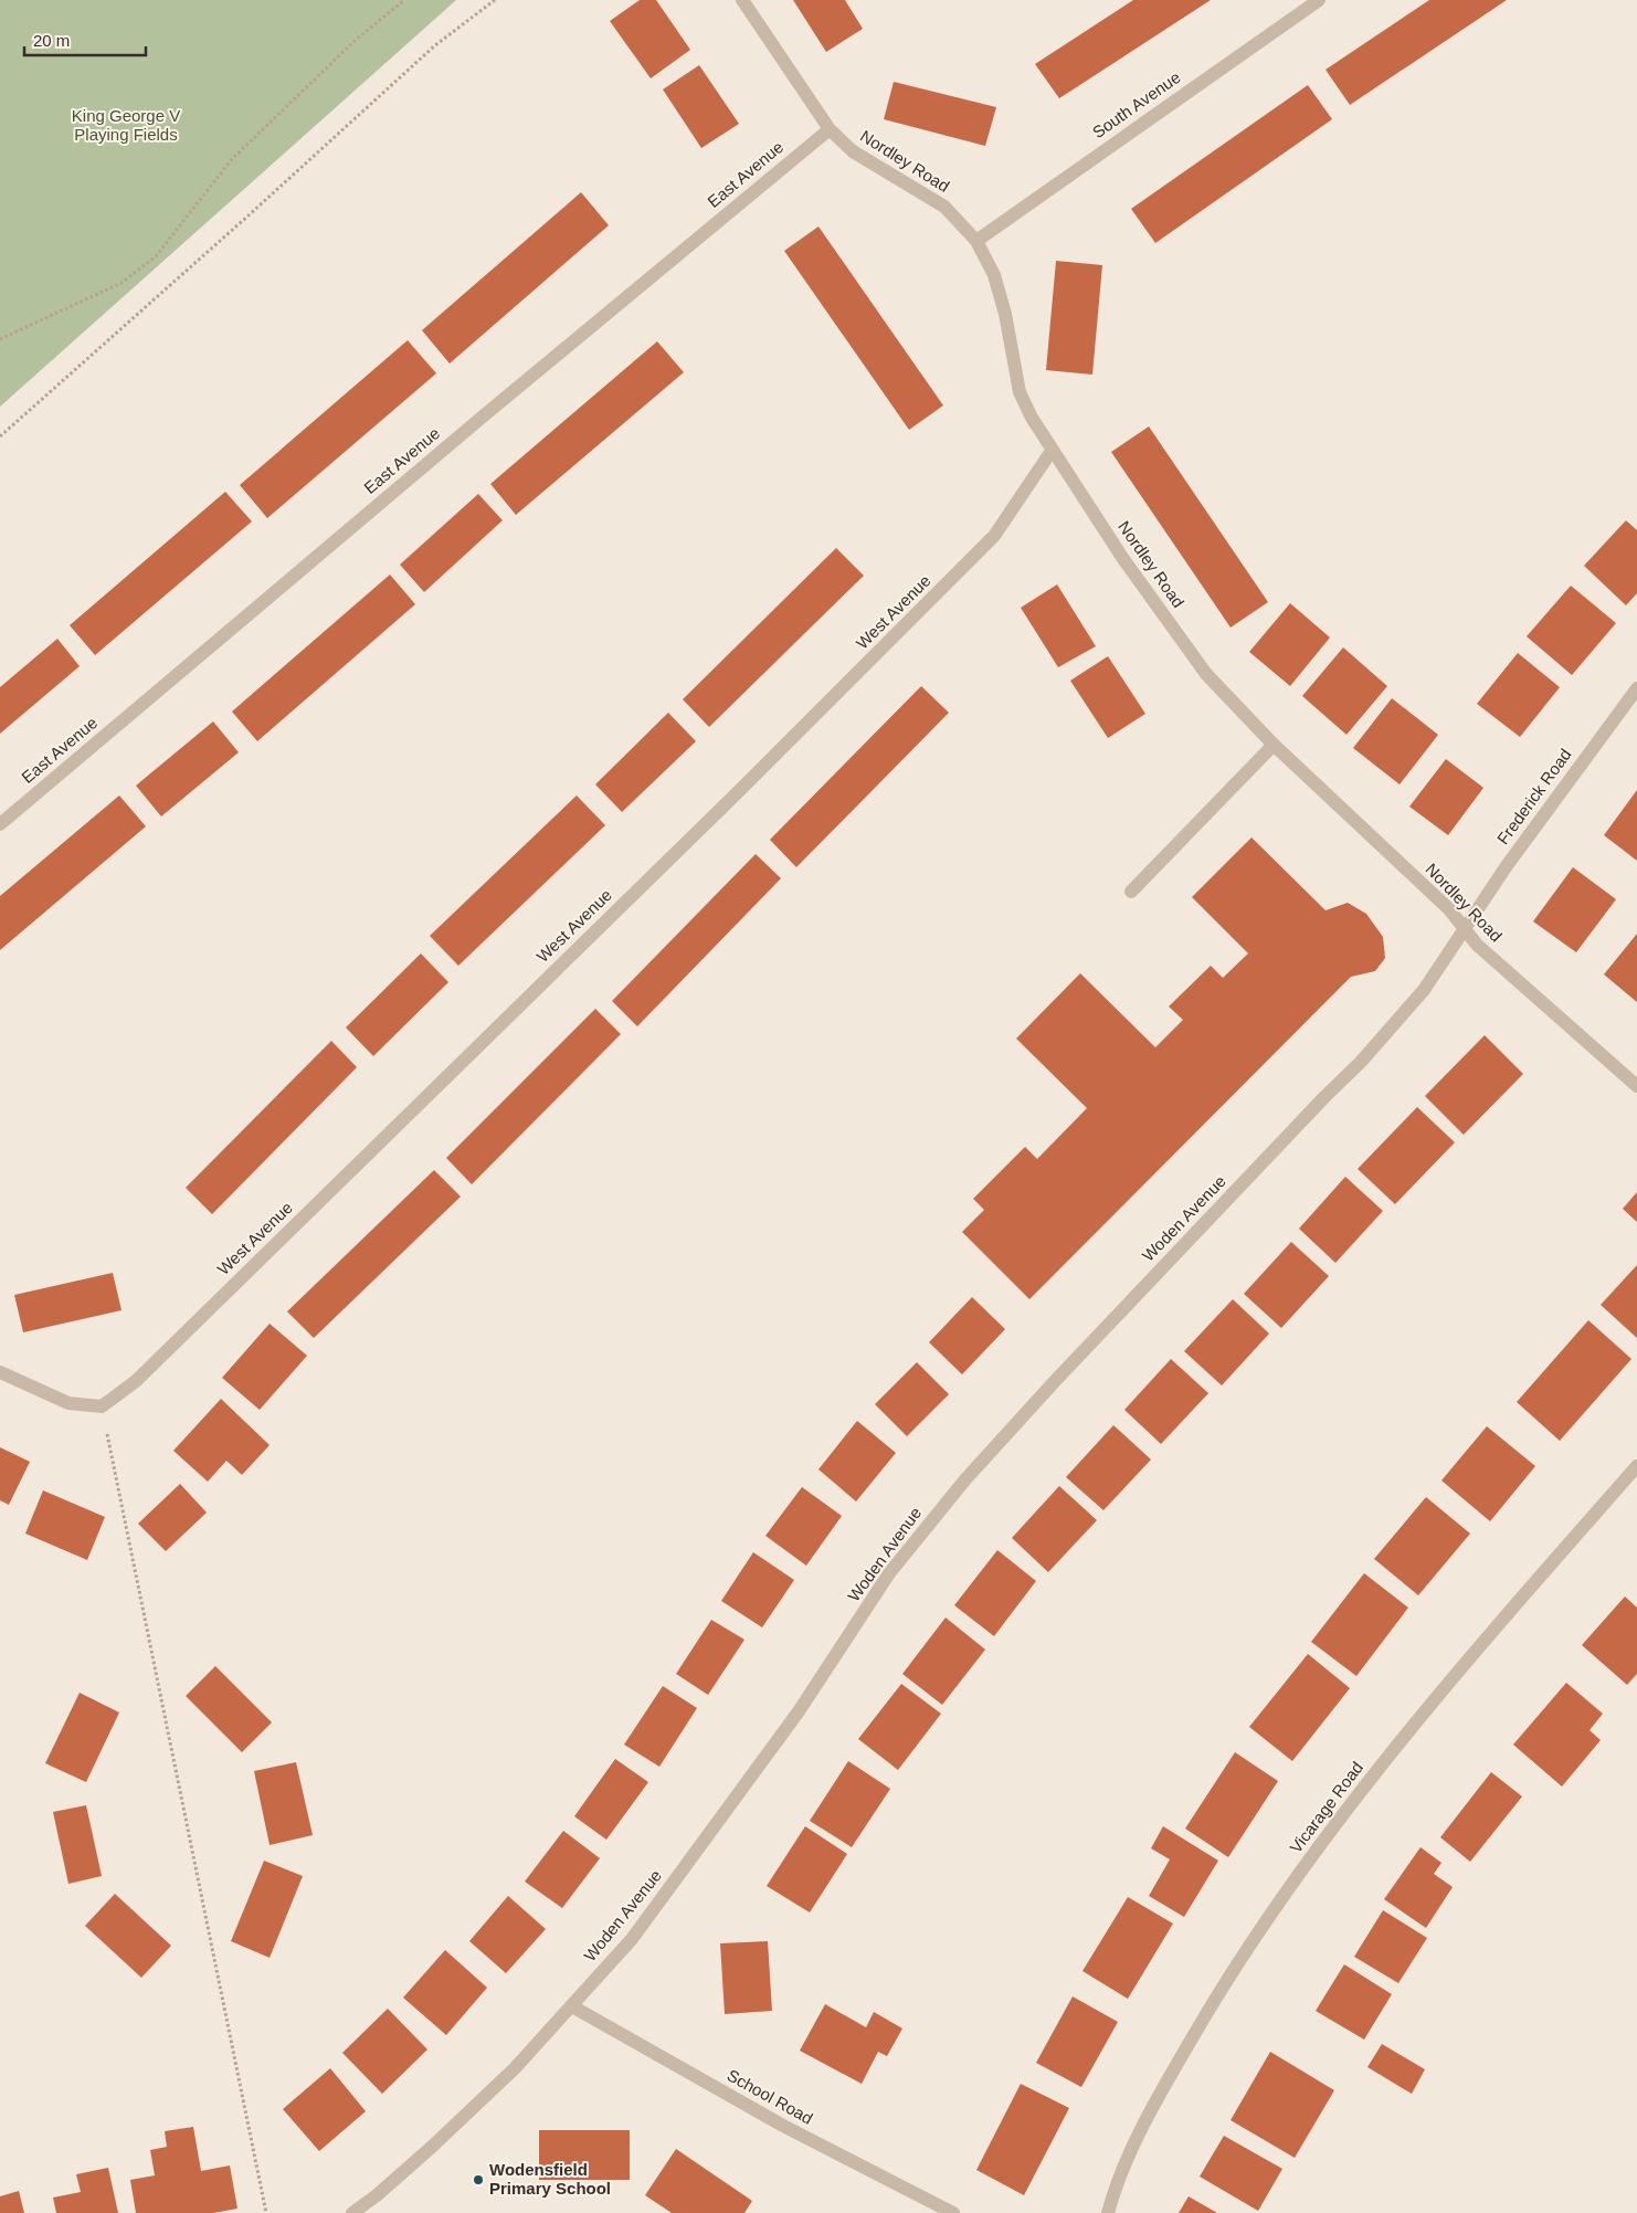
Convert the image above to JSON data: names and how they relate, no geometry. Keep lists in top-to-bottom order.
{
  "streets": {
    "street": [
      "South Avenue",
      "Nordley Road",
      "East Avenue",
      "West Avenue",
      "Frederick Road",
      "Woden Avenue",
      "Vicarage Road",
      "School Road"
    ]
  },
  "crossings": [
    ["South Avenue", "Nordley Road"],
    ["Nordley Road", "East Avenue"],
    ["Nordley Road", "West Avenue"],
    ["Nordley Road", "Frederick Road"],
    ["Nordley Road", "Woden Avenue"],
    ["Frederick Road", "Woden Avenue"],
    ["Woden Avenue", "School Road"]
  ],
  "parks": ["King George V Playing Fields"],
  "places": ["Wodensfield Primary School"],
  "scale_bar": "20 m"
}
